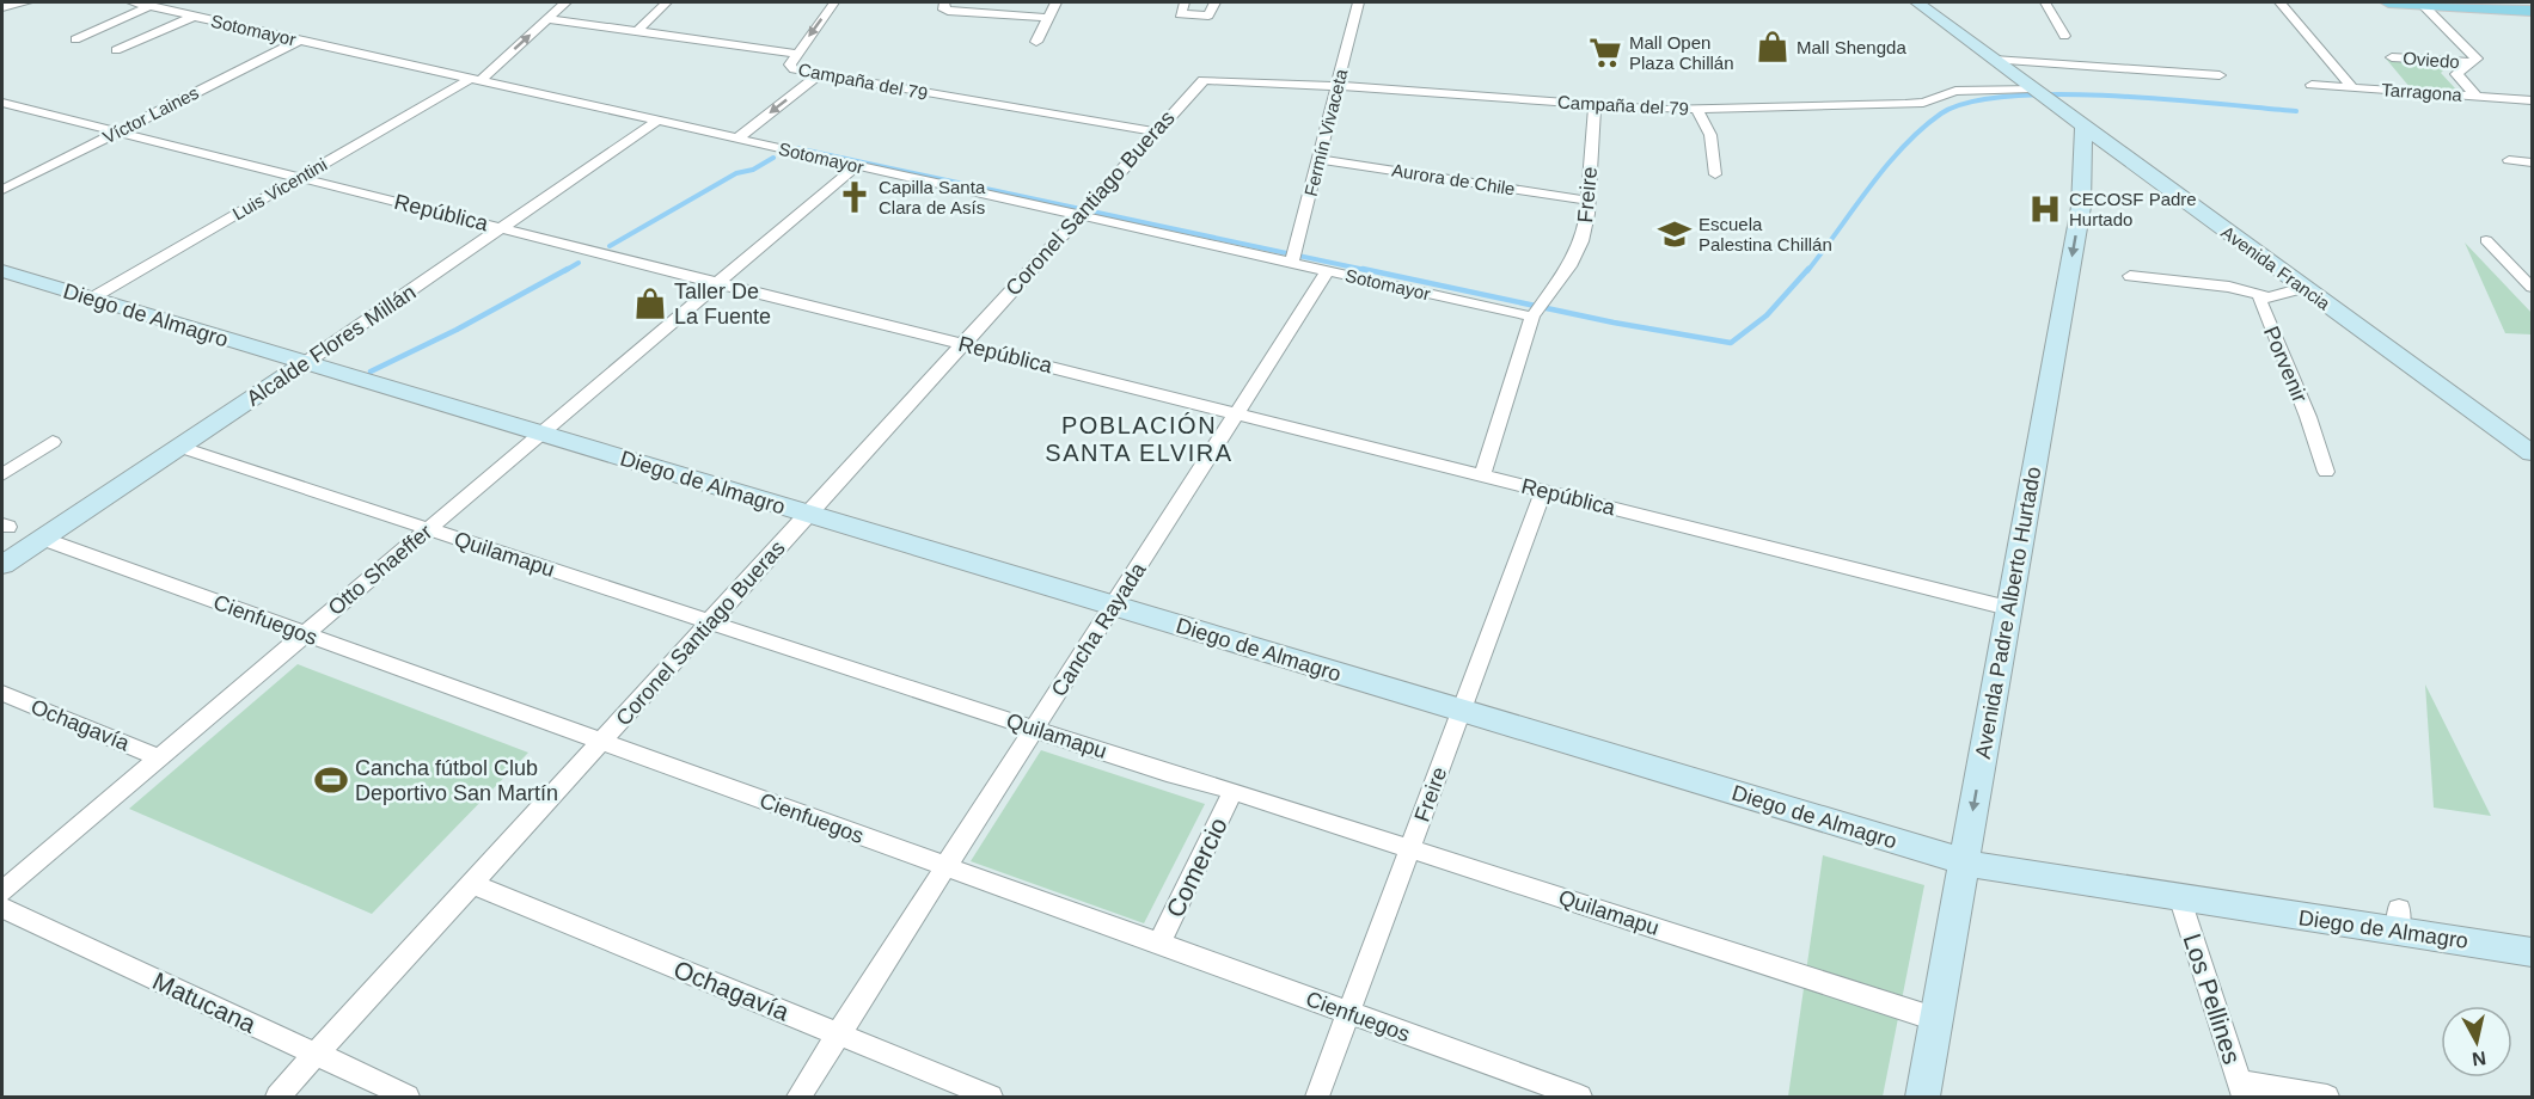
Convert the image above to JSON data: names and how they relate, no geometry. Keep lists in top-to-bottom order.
{
  "streets": {
    "street": [
      "Sotomayor",
      "Oviedo",
      "Campaña del 79",
      "Tarragona",
      "Víctor Laines",
      "Fermín Vivaceta",
      "Aurora de Chile",
      "Luis Vicentini",
      "Freire",
      "Coronel Santiago Bueras",
      "República",
      "Avenida Francia",
      "Diego de Almagro",
      "Alcalde Flores Millán",
      "Porvenir",
      "Quilamapu",
      "Otto Shaeffer",
      "Avenida Padre Alberto Hurtado",
      "Cienfuegos",
      "Cancha Rayada",
      "Ochagavía",
      "Comercio",
      "Los Pellines",
      "Matucana"
    ]
  },
  "crossings": [
    ["Sotomayor", "Víctor Laines"],
    ["Sotomayor", "Fermín Vivaceta"],
    ["Sotomayor", "Luis Vicentini"],
    ["Sotomayor", "Freire"],
    ["Sotomayor", "Coronel Santiago Bueras"],
    ["Sotomayor", "Alcalde Flores Millán"],
    ["Sotomayor", "Otto Shaeffer"],
    ["Sotomayor", "Cancha Rayada"],
    ["Campaña del 79", "Fermín Vivaceta"],
    ["Campaña del 79", "Luis Vicentini"],
    ["Campaña del 79", "Freire"],
    ["Campaña del 79", "Coronel Santiago Bueras"],
    ["Campaña del 79", "Avenida Francia"],
    ["Víctor Laines", "República"],
    ["Fermín Vivaceta", "Aurora de Chile"],
    ["Aurora de Chile", "Freire"],
    ["Luis Vicentini", "República"],
    ["Luis Vicentini", "Diego de Almagro"],
    ["Freire", "República"],
    ["Freire", "Diego de Almagro"],
    ["Freire", "Quilamapu"],
    ["Freire", "Cienfuegos"],
    ["Coronel Santiago Bueras", "República"],
    ["Coronel Santiago Bueras", "Diego de Almagro"],
    ["Coronel Santiago Bueras", "Quilamapu"],
    ["Coronel Santiago Bueras", "Cienfuegos"],
    ["Coronel Santiago Bueras", "Ochagavía"],
    ["Coronel Santiago Bueras", "Matucana"],
    ["República", "Alcalde Flores Millán"],
    ["República", "Otto Shaeffer"],
    ["República", "Avenida Padre Alberto Hurtado"],
    ["República", "Cancha Rayada"],
    ["Avenida Francia", "Porvenir"],
    ["Avenida Francia", "Avenida Padre Alberto Hurtado"],
    ["Diego de Almagro", "Alcalde Flores Millán"],
    ["Diego de Almagro", "Otto Shaeffer"],
    ["Diego de Almagro", "Avenida Padre Alberto Hurtado"],
    ["Diego de Almagro", "Cancha Rayada"],
    ["Diego de Almagro", "Los Pellines"],
    ["Alcalde Flores Millán", "Quilamapu"],
    ["Alcalde Flores Millán", "Cienfuegos"],
    ["Quilamapu", "Otto Shaeffer"],
    ["Quilamapu", "Avenida Padre Alberto Hurtado"],
    ["Quilamapu", "Cancha Rayada"],
    ["Quilamapu", "Comercio"],
    ["Otto Shaeffer", "Cienfuegos"],
    ["Otto Shaeffer", "Ochagavía"],
    ["Cienfuegos", "Cancha Rayada"],
    ["Cienfuegos", "Comercio"],
    ["Cancha Rayada", "Ochagavía"]
  ],
  "one_way": ["Avenida Padre Alberto Hurtado"],
  "districts": ["POBLACIÓN SANTA ELVIRA"],
  "places": {
    "shop": ["Mall Shengda", "Taller De La Fuente"],
    "supermarket": ["Mall Open Plaza Chillán"],
    "church": ["Capilla Santa Clara de Asís"],
    "hospital": ["CECOSF Padre Hurtado"],
    "school or university": ["Escuela Palestina Chillán"],
    "sports": ["Cancha fútbol Club Deportivo San Martín"]
  },
  "north": "bottom"
}
